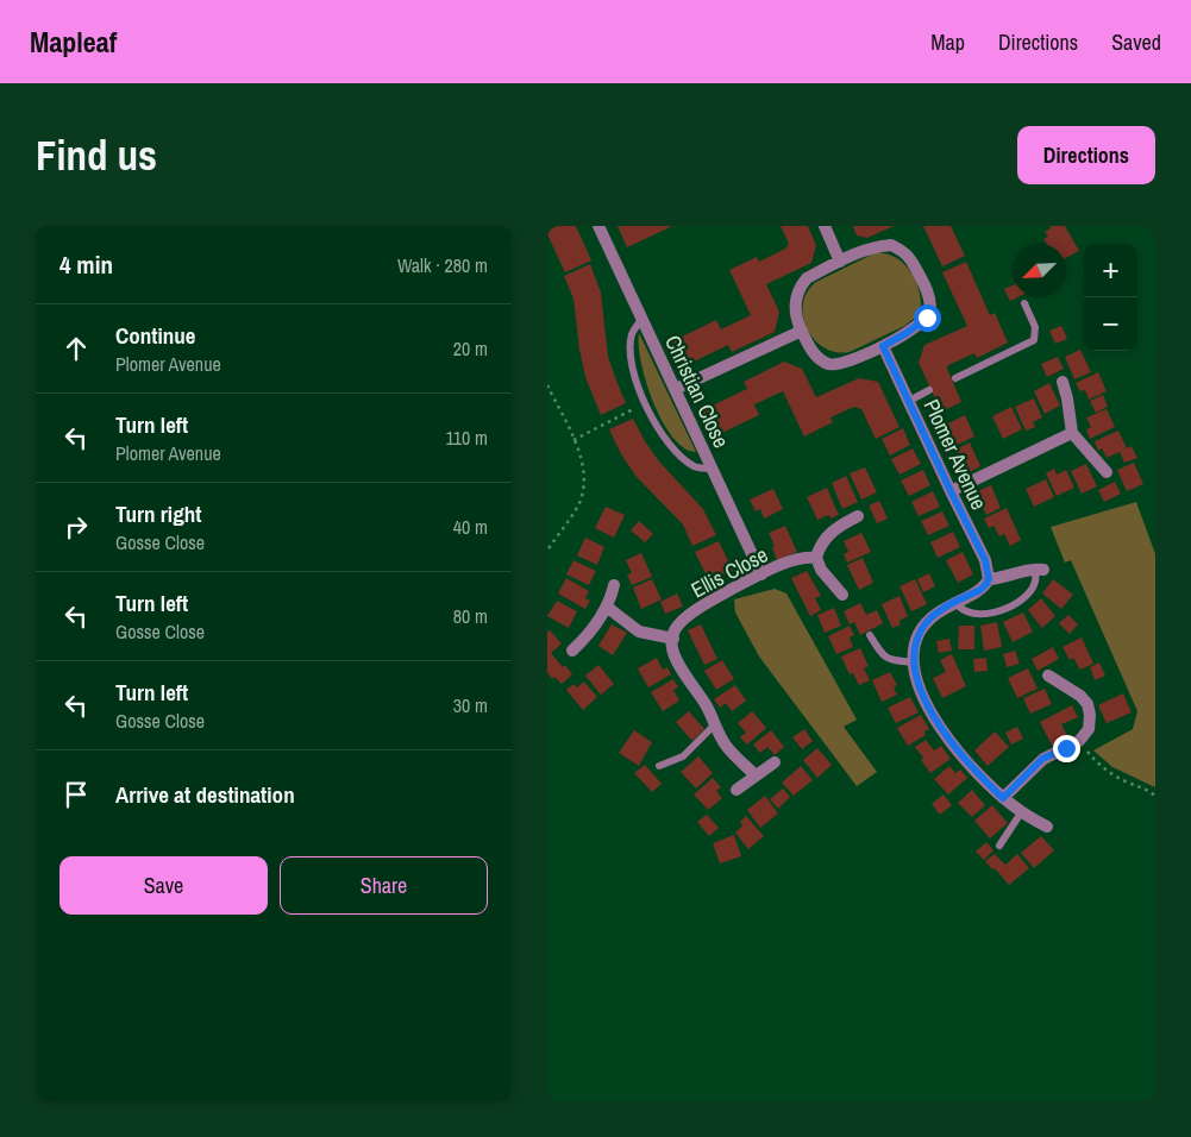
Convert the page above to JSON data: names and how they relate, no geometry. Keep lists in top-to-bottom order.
{
  "streets": {
    "street": ["Christian Close", "Plomer Avenue", "Ellis Close"]
  },
  "crossings": [
    ["Christian Close", "Ellis Close"]
  ],
  "north": "bottom left",
  "page": {
    "header": "Mapleaf",
    "nav": ["Map", "Directions", "Saved"],
    "buttons": [
      "Directions",
      ["Save", "Share"]
    ],
    "title": "Find us",
    "heading": ["4 min", "Walk · 280 m"],
    "map_buttons": ["+", "−"],
    "list": [
      ["Continue", "Plomer Avenue", "20 m"],
      ["Turn left", "Plomer Avenue", "110 m"],
      ["Turn right", "Gosse Close", "40 m"],
      ["Turn left", "Gosse Close", "80 m"],
      ["Turn left", "Gosse Close", "30 m"],
      "Arrive at destination"
    ]
  }
}
